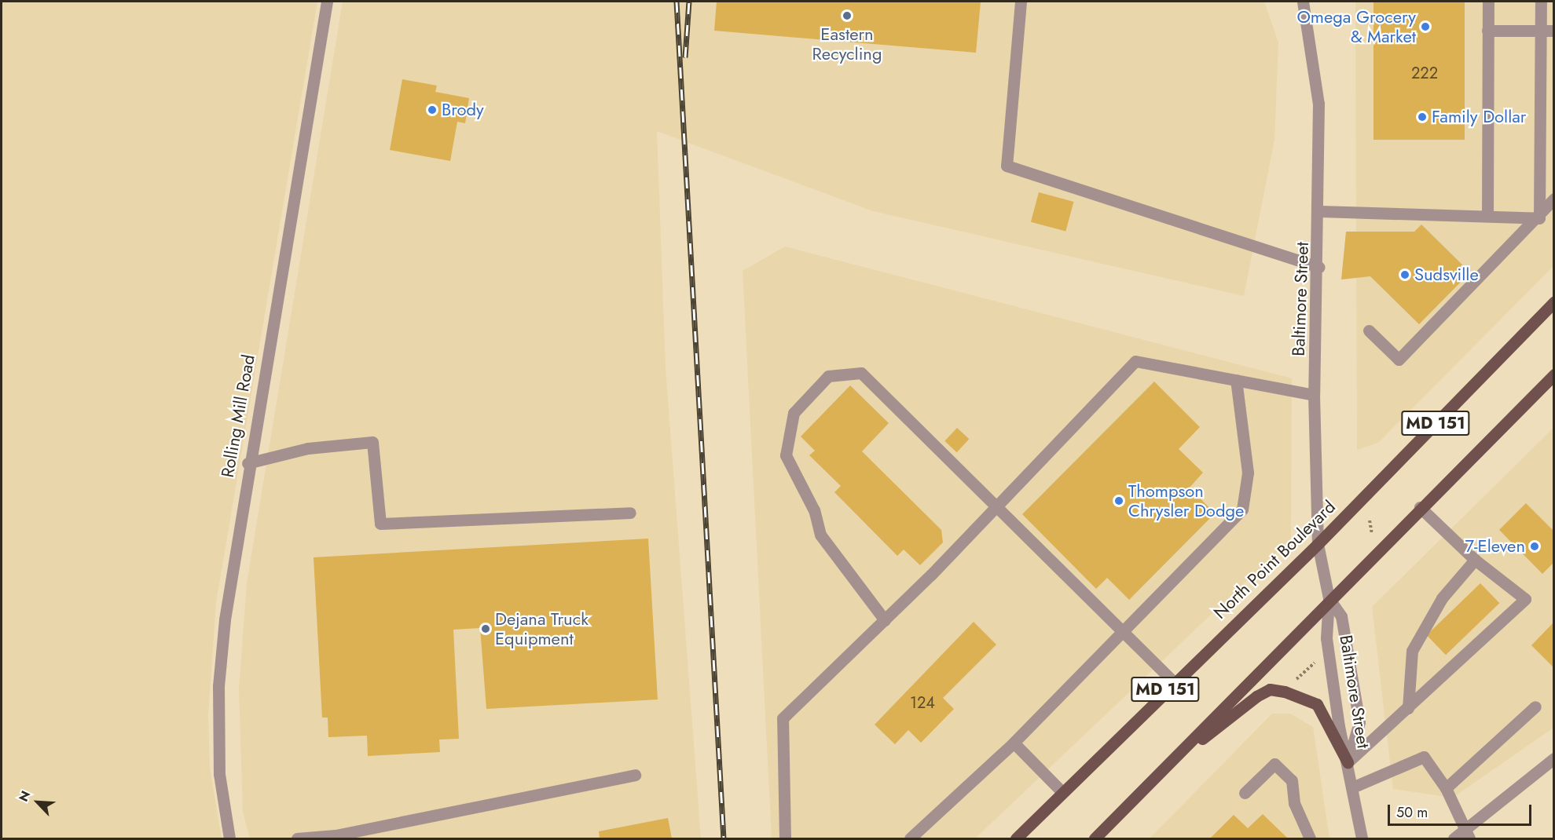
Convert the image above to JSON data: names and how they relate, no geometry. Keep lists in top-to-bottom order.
{
  "streets": {
    "main road": ["MD 151", "North Point Boulevard"],
    "street": ["Baltimore Street", "Rolling Mill Road"]
  },
  "crossings": [
    ["Baltimore Street", "MD 151"],
    ["Baltimore Street", "North Point Boulevard"]
  ],
  "places": [
    "Eastern Recycling",
    "Omega Grocery & Market",
    "Brody",
    "Family Dollar",
    "Sudsville",
    "Thompson Chrysler Dodge",
    "7-Eleven",
    "Dejana Truck Equipment"
  ],
  "house_numbers": ["222", "124"],
  "scale_bar": "50 m",
  "north": "top left"
}
